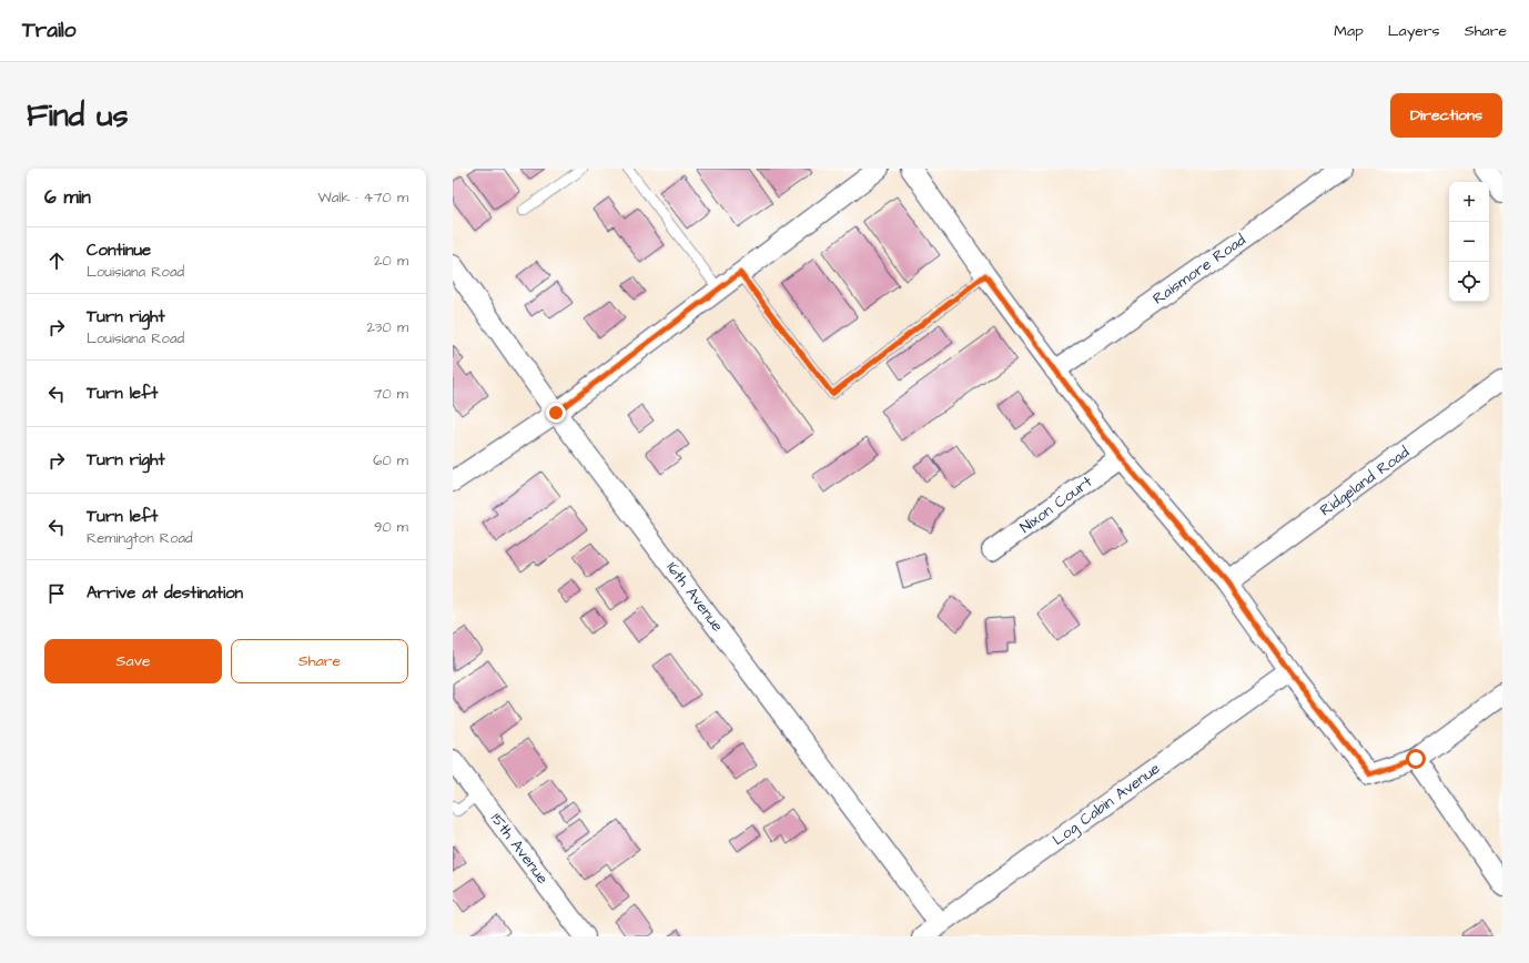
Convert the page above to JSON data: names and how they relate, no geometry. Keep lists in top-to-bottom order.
{
  "streets": {
    "street": [
      "Raismore Road",
      "Ridgeland Road",
      "Nixon Court",
      "16th Avenue",
      "Log Cabin Avenue",
      "15th Avenue"
    ]
  },
  "crossings": [
    ["16th Avenue", "Log Cabin Avenue"]
  ],
  "page": {
    "header": "Trailo",
    "nav": ["Map", "Layers", "Share"],
    "buttons": [
      "Directions",
      ["Save", "Share"]
    ],
    "title": "Find us",
    "heading": ["6 min", "Walk · 470 m"],
    "map_buttons": ["+", "−"],
    "list": [
      ["Continue", "Louisiana Road", "20 m"],
      ["Turn right", "Louisiana Road", "230 m"],
      ["Turn left", "70 m"],
      ["Turn right", "60 m"],
      ["Turn left", "Remington Road", "90 m"],
      "Arrive at destination"
    ]
  }
}
